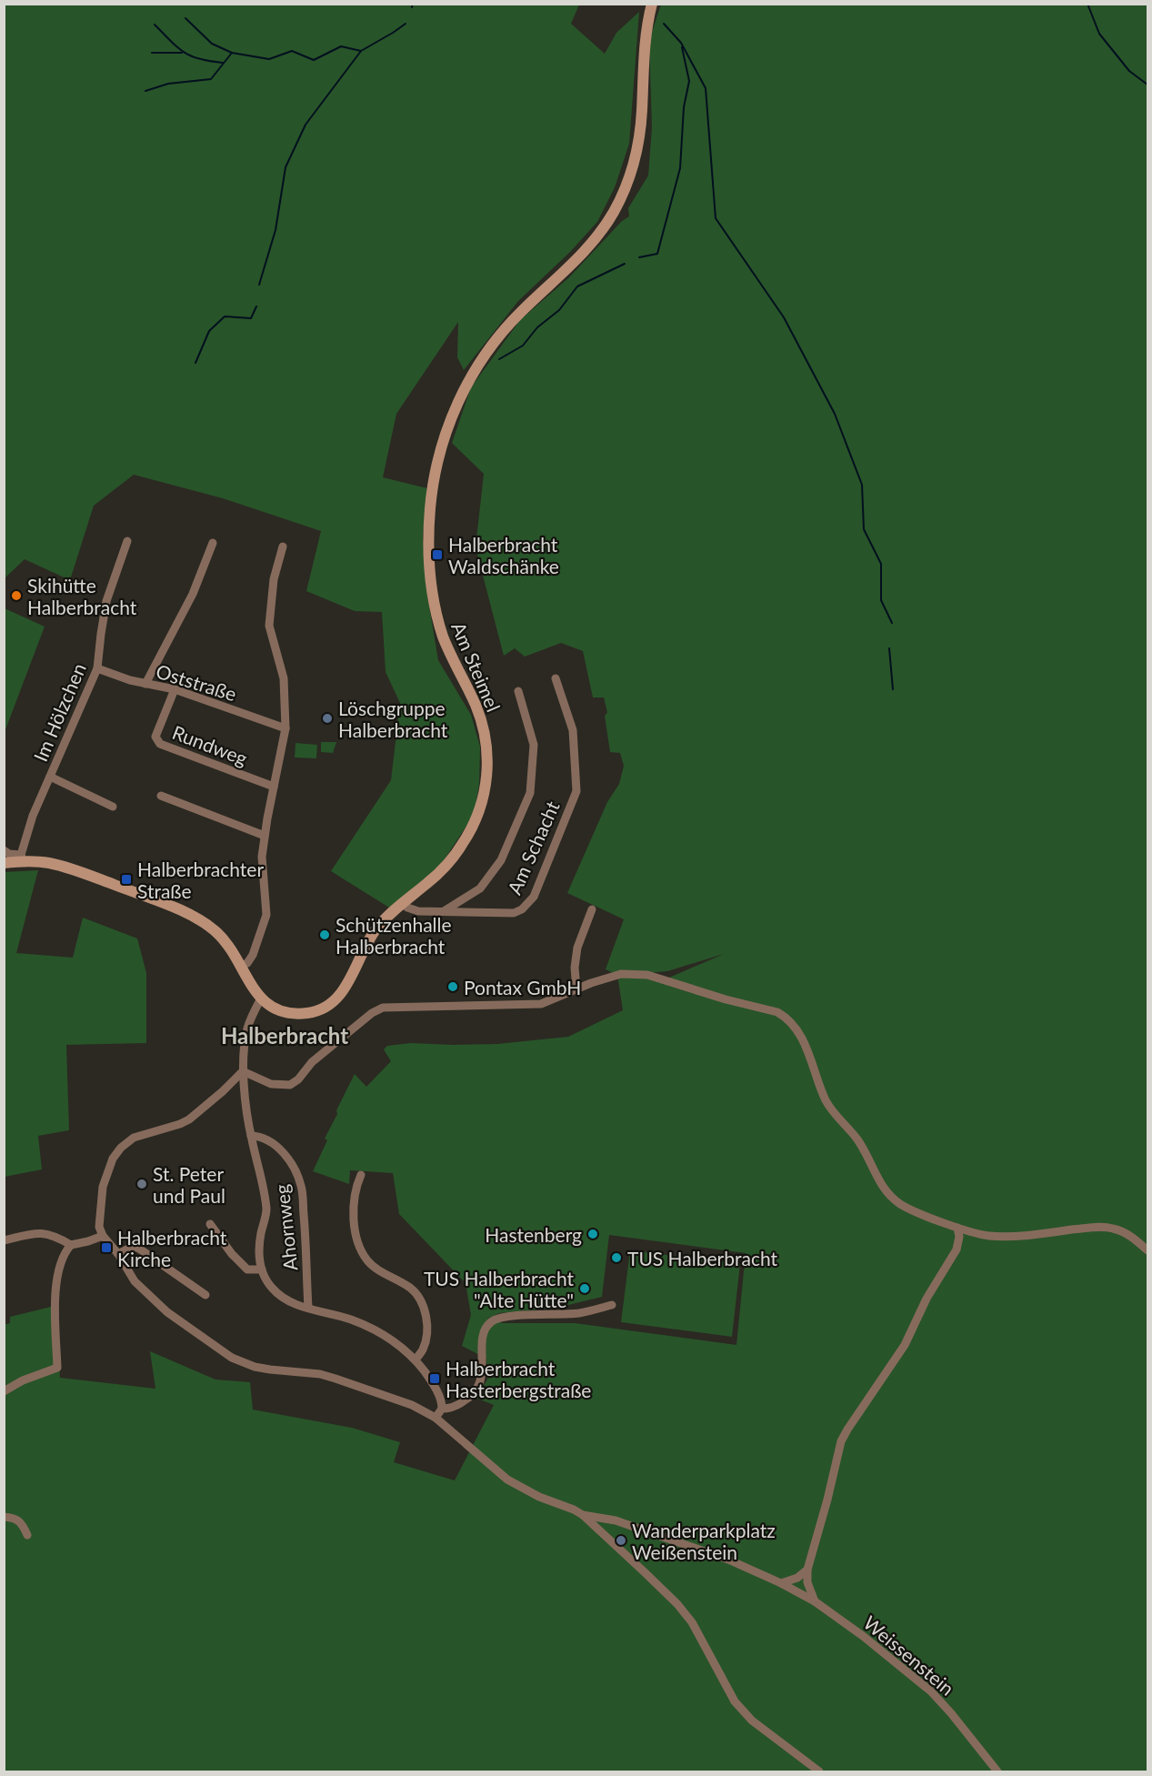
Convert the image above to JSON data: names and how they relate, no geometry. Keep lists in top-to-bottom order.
{
  "streets": {
    "main road": ["Am Steimel"],
    "street": [
      "Oststraße",
      "Im Hölzchen",
      "Rundweg",
      "Am Schacht",
      "Ahornweg",
      "Weissenstein"
    ]
  },
  "crossings": [
    ["Am Steimel", "Am Schacht"],
    ["Oststraße", "Im Hölzchen"],
    ["Oststraße", "Rundweg"]
  ],
  "districts": ["Halberbracht"],
  "places": {
    "transit": [
      "Halberbracht Waldschänke",
      "Halberbrachter Straße",
      "Halberbracht Kirche",
      "Halberbracht Hasterbergstraße"
    ],
    "other": [
      "Skihütte Halberbracht",
      "Löschgruppe Halberbracht",
      "Schützenhalle Halberbracht",
      "Pontax GmbH",
      "St. Peter und Paul",
      "Hastenberg",
      "TUS Halberbracht",
      "TUS Halberbracht \"Alte Hütte\"",
      "Wanderparkplatz Weißenstein"
    ]
  }
}
